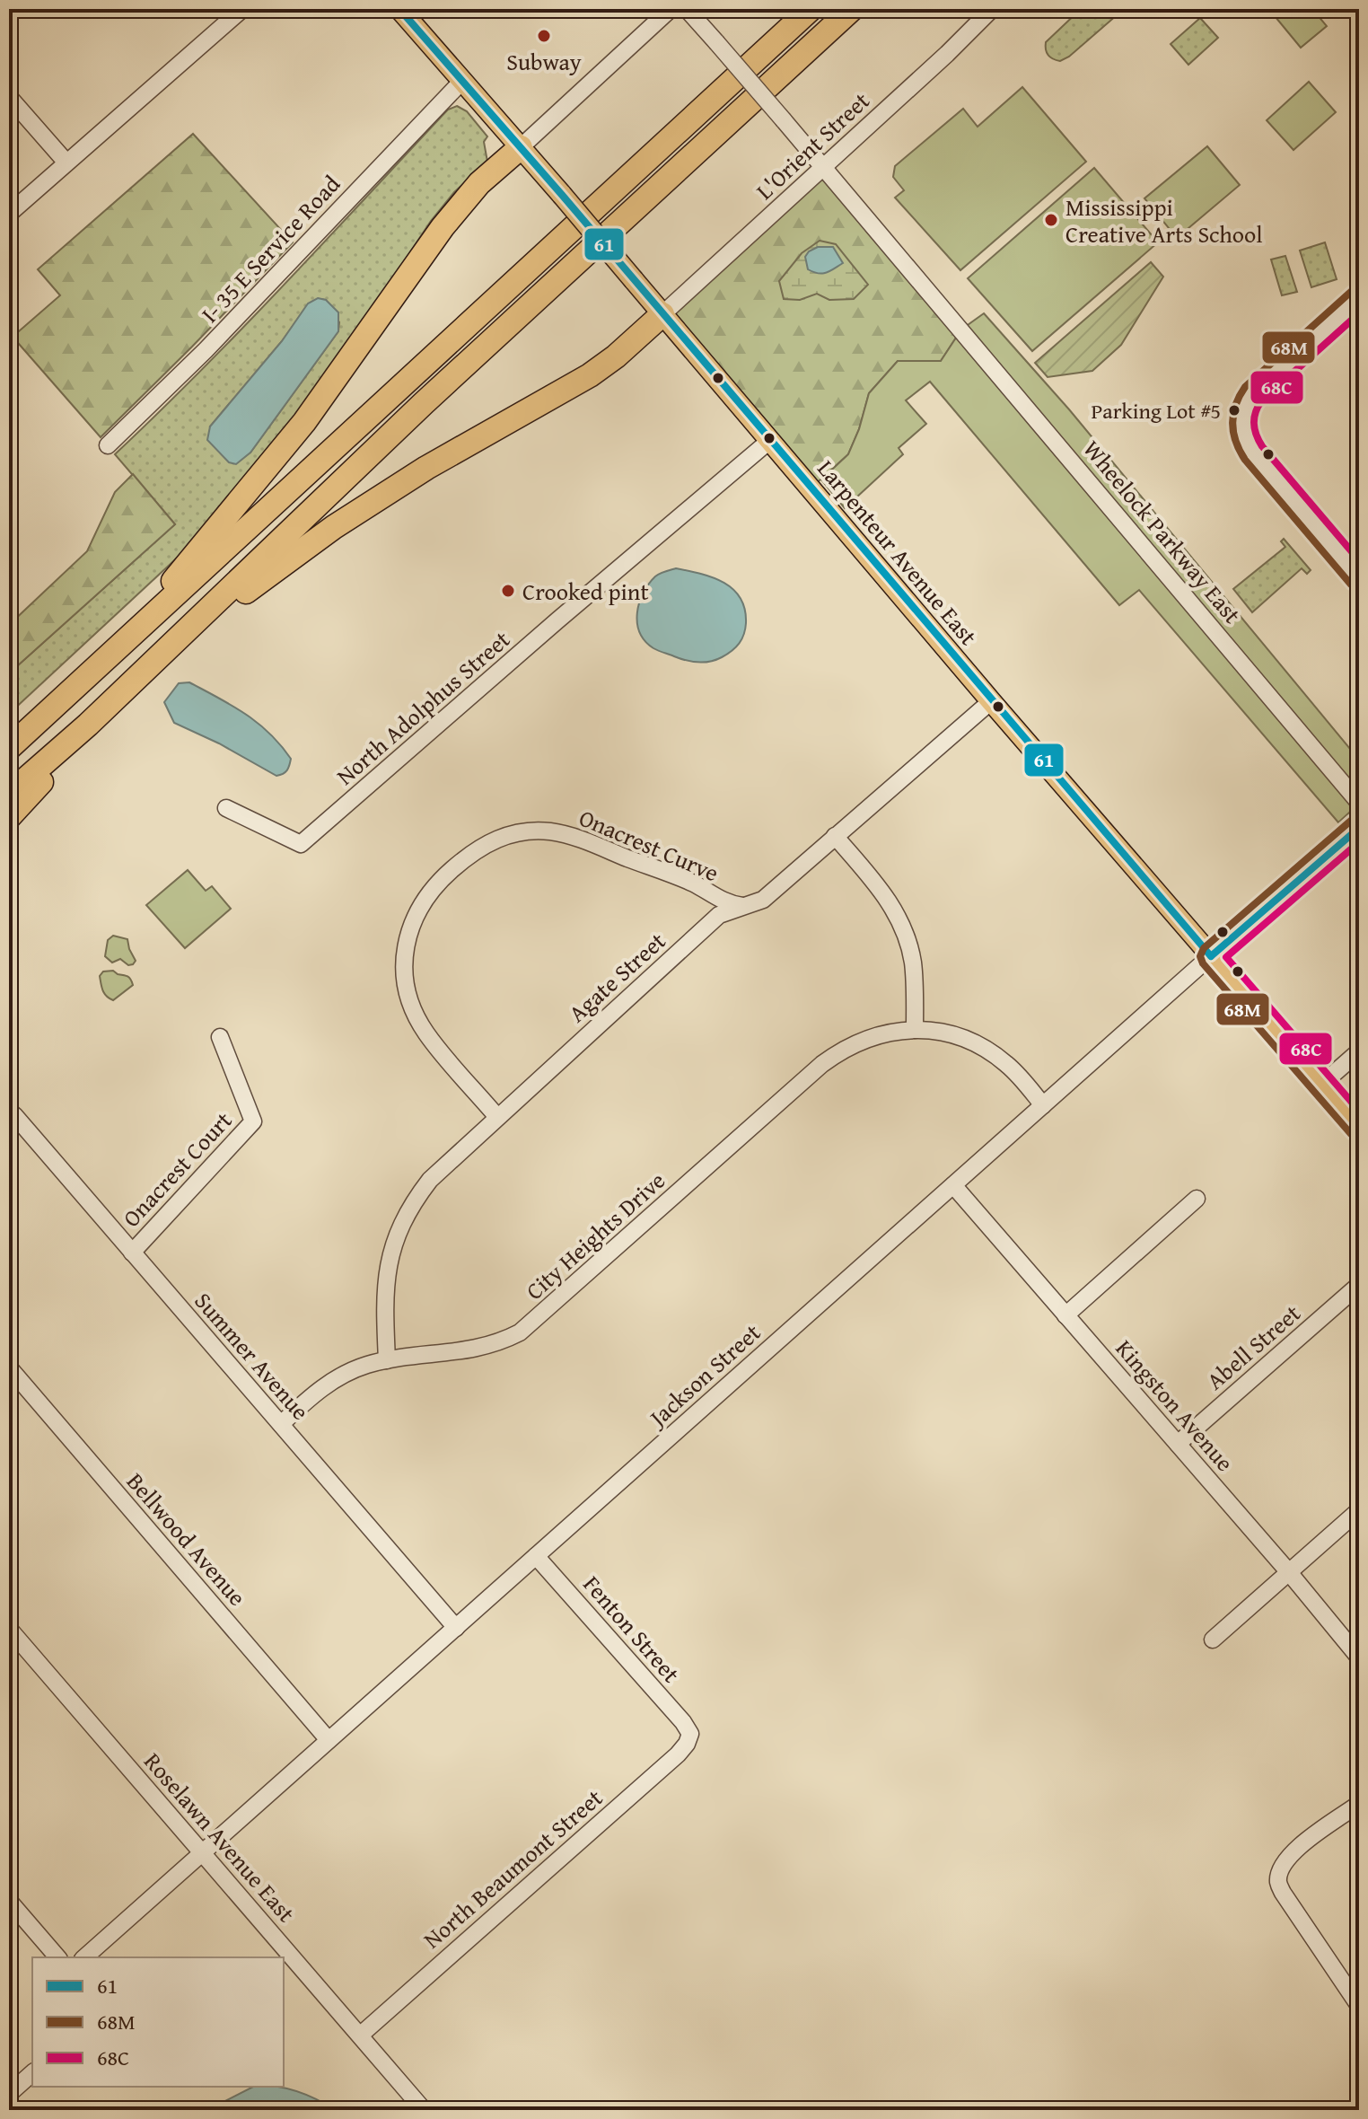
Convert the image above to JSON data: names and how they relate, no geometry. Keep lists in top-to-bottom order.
{
  "streets": {
    "main road": ["Larpenteur Avenue East"],
    "street": [
      "L'Orient Street",
      "I- 35 E Service Road",
      "Wheelock Parkway East",
      "North Adolphus Street",
      "Onacrest Curve",
      "Agate Street",
      "Onacrest Court",
      "City Heights Drive",
      "Abell Street",
      "Summer Avenue",
      "Jackson Street",
      "Kingston Avenue",
      "Bellwood Avenue",
      "Fenton Street",
      "Roselawn Avenue East",
      "North Beaumont Street"
    ]
  },
  "crossings": [
    ["L'Orient Street", "Wheelock Parkway East"],
    ["L'Orient Street", "Larpenteur Avenue East"],
    ["I- 35 E Service Road", "Larpenteur Avenue East"],
    ["Larpenteur Avenue East", "North Adolphus Street"],
    ["Larpenteur Avenue East", "Agate Street"],
    ["Larpenteur Avenue East", "Jackson Street"],
    ["Onacrest Curve", "Agate Street"],
    ["Agate Street", "City Heights Drive"],
    ["Onacrest Court", "Summer Avenue"],
    ["City Heights Drive", "Summer Avenue"],
    ["Abell Street", "Kingston Avenue"],
    ["Summer Avenue", "Jackson Street"],
    ["Jackson Street", "Kingston Avenue"],
    ["Jackson Street", "Bellwood Avenue"],
    ["Jackson Street", "Fenton Street"],
    ["Jackson Street", "Roselawn Avenue East"],
    ["Fenton Street", "North Beaumont Street"],
    ["Roselawn Avenue East", "North Beaumont Street"]
  ],
  "places": [
    "Subway",
    "Mississippi Creative Arts School",
    "Parking Lot #5",
    "Crooked pint"
  ],
  "lines": ["transit line 61", "transit line 68M", "transit line 68C"],
  "legend": ["61", "68M", "68C"]
}
